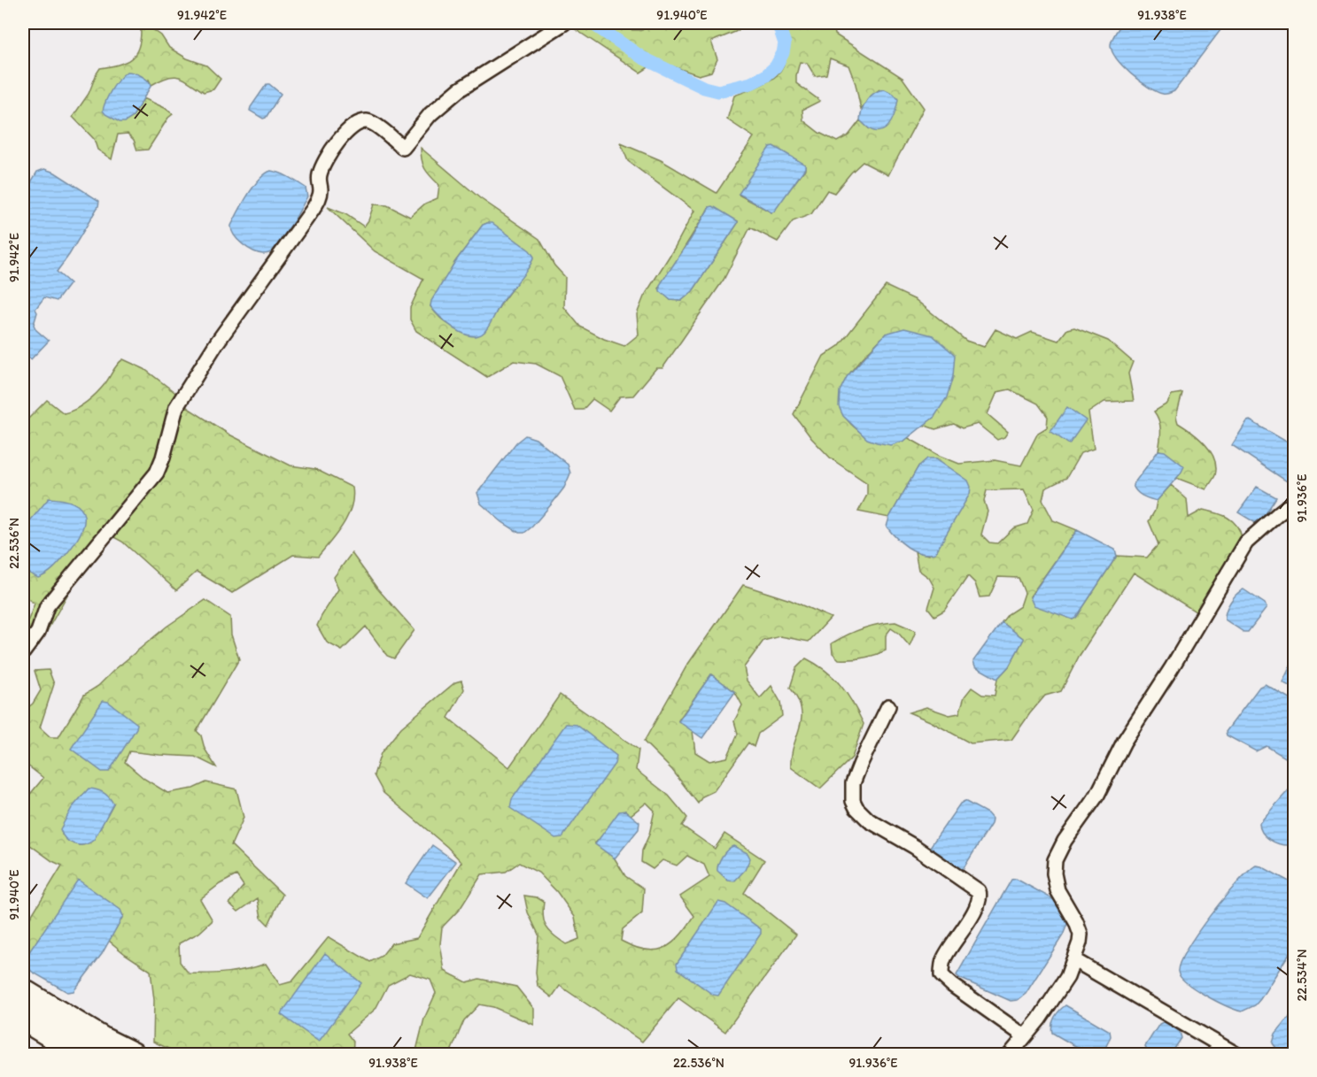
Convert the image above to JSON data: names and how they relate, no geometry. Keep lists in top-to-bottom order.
{
  "coordinates": [
    "91.942°E",
    "91.940°E",
    "91.938°E",
    "91.936°E",
    "22.536°N",
    "22.534°N"
  ]
}
